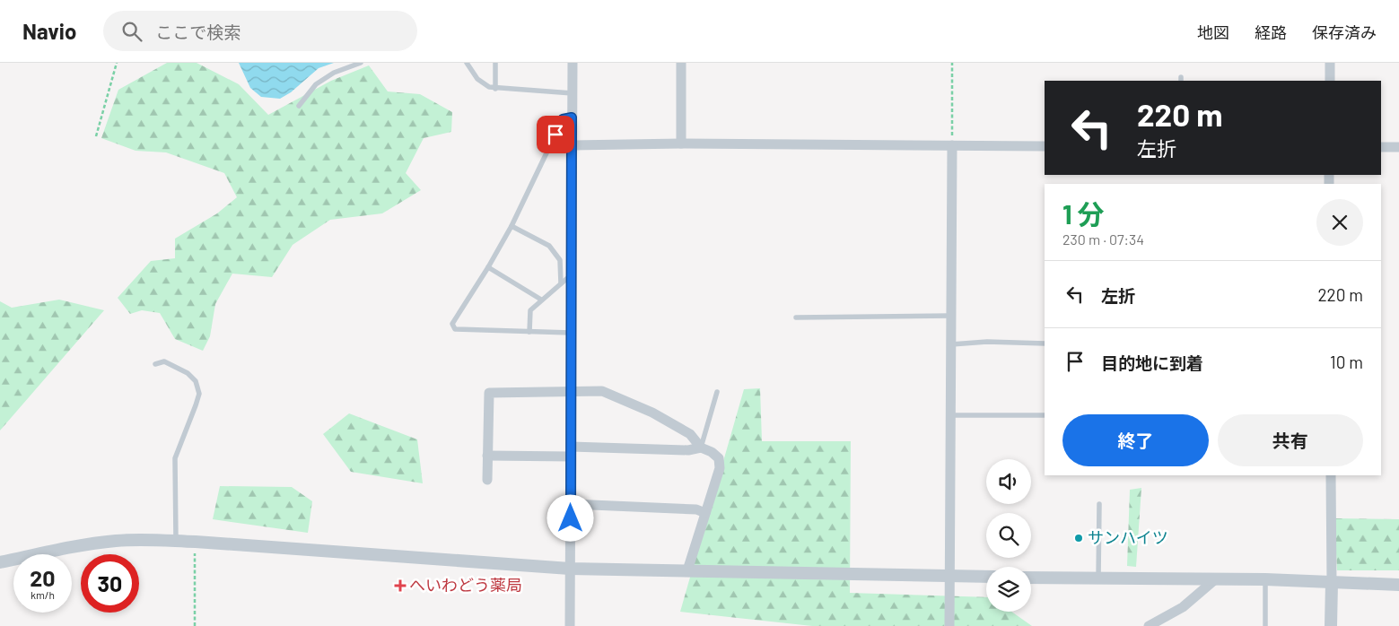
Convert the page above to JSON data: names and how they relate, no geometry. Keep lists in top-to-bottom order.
{
  "places": {
    "other": ["サンハイツ"],
    "health": ["へいわどう薬局"]
  },
  "page": {
    "header": "Navio",
    "search": "ここで検索",
    "nav": ["地図", "経路", "保存済み"],
    "turn": ["220 m", "左折"],
    "heading": ["1 分", "230 m · 07:34"],
    "list": [
      {
        "name": "左折",
        "value": "220 m"
      },
      {
        "name": "目的地に到着",
        "value": "10 m"
      }
    ],
    "buttons": ["終了", "共有"],
    "speed": "20 km/h",
    "limit": "30"
  }
}
